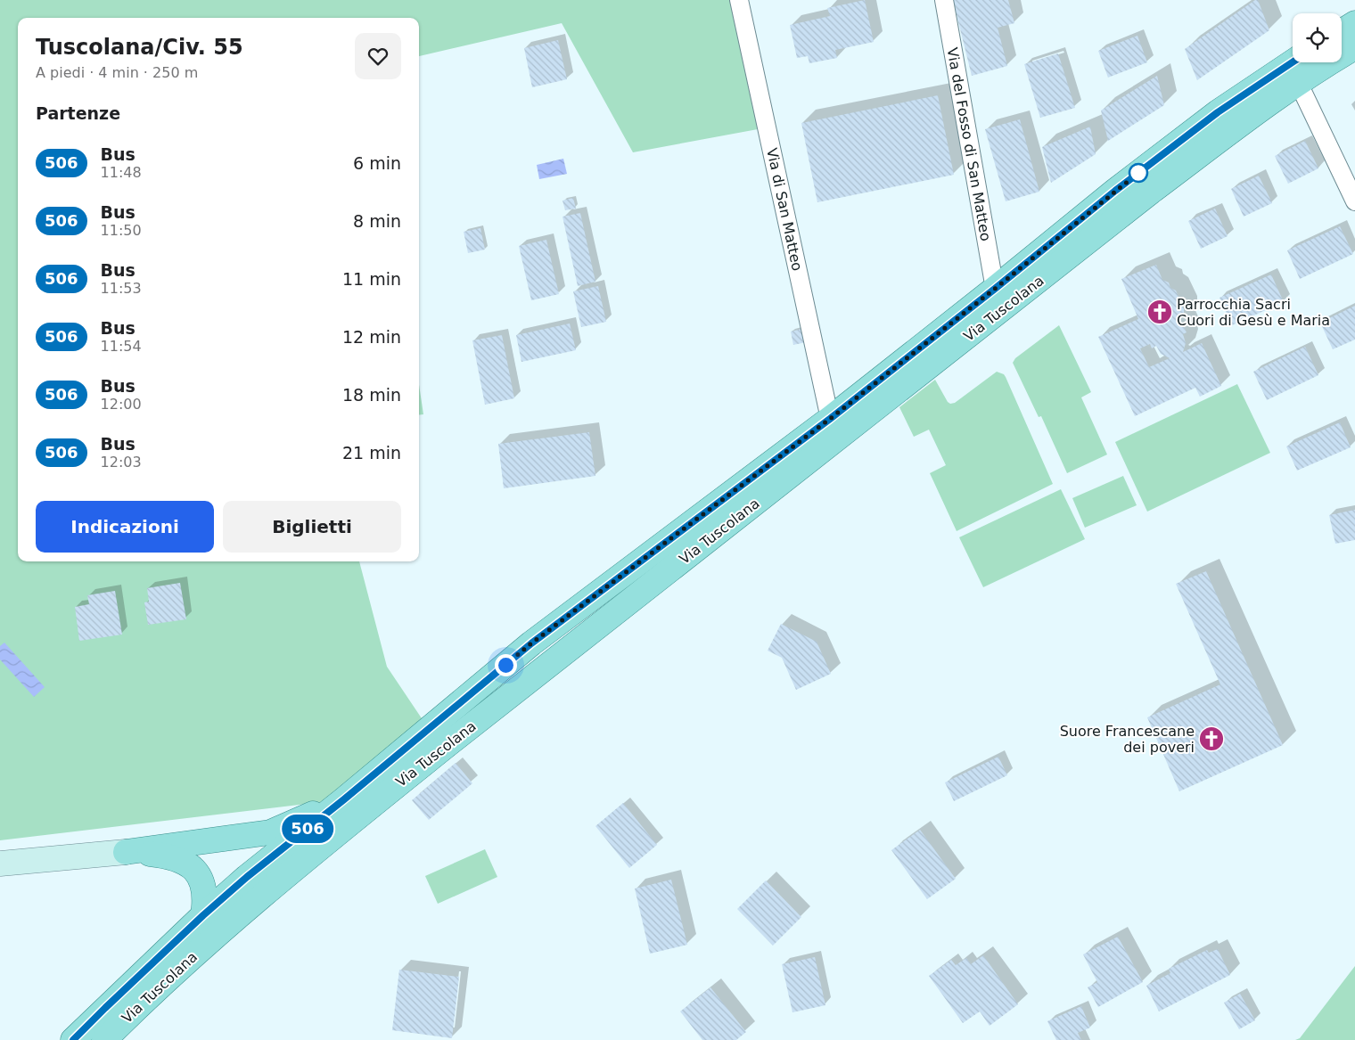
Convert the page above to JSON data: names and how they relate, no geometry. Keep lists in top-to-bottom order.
{
  "streets": {
    "main road": ["Via Tuscolana"],
    "street": ["Via del Fosso di San Matteo", "Via di San Matteo"]
  },
  "crossings": [
    ["Via del Fosso di San Matteo", "Via Tuscolana"],
    ["Via di San Matteo", "Via Tuscolana"]
  ],
  "places": {
    "church": ["Parrocchia Sacri Cuori di Gesù e Maria", "Suore Francescane dei poveri"]
  },
  "lines": ["bus line 506"],
  "page": {
    "on_map": "506",
    "heading": [
      ["Tuscolana/Civ. 55", "A piedi · 4 min · 250 m"],
      "Partenze"
    ],
    "list": [
      {
        "mark": "506",
        "name": "Bus",
        "note": "11:48",
        "value": "6 min"
      },
      {
        "mark": "506",
        "name": "Bus",
        "note": "11:50",
        "value": "8 min"
      },
      {
        "mark": "506",
        "name": "Bus",
        "note": "11:53",
        "value": "11 min"
      },
      {
        "mark": "506",
        "name": "Bus",
        "note": "11:54",
        "value": "12 min"
      },
      {
        "mark": "506",
        "name": "Bus",
        "note": "12:00",
        "value": "18 min"
      },
      {
        "mark": "506",
        "name": "Bus",
        "note": "12:03",
        "value": "21 min"
      }
    ],
    "buttons": ["Indicazioni", "Biglietti"]
  }
}
